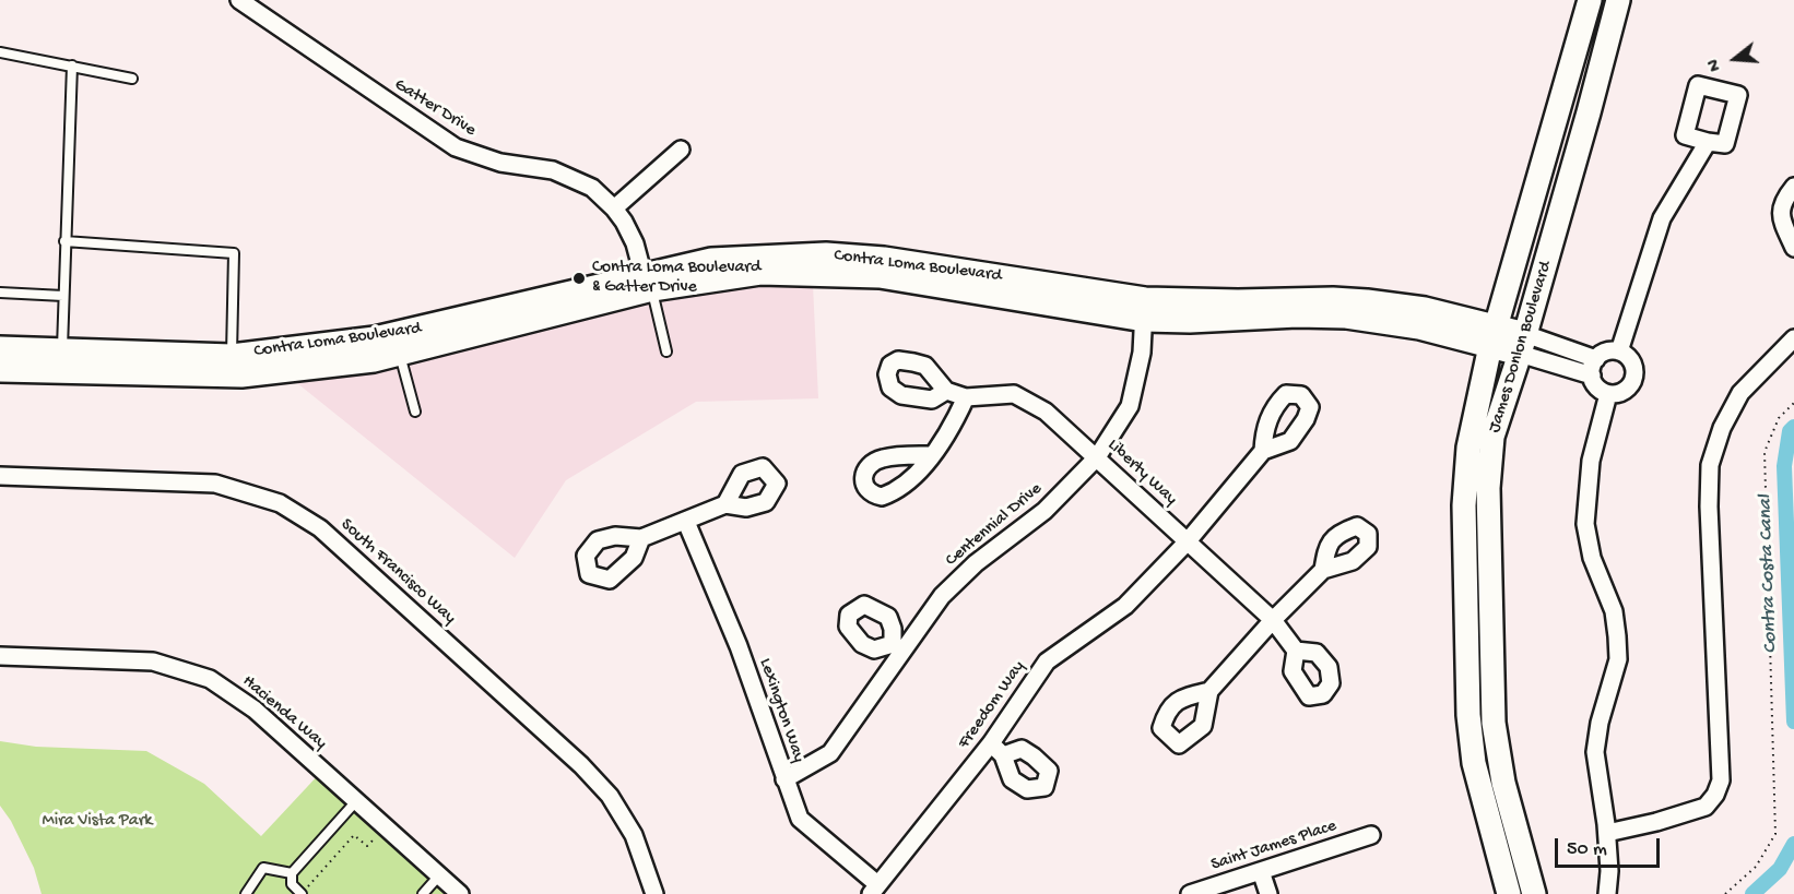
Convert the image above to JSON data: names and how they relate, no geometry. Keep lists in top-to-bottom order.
{
  "streets": {
    "main road": ["Contra Loma Boulevard", "James Donlon Boulevard"],
    "street": [
      "Gatter Drive",
      "Liberty Way",
      "Centennial Drive",
      "South Francisco Way",
      "Freedom Way",
      "Lexington Way",
      "Hacienda Way",
      "Saint James Place"
    ]
  },
  "crossings": [
    ["Gatter Drive", "Contra Loma Boulevard"],
    ["Contra Loma Boulevard", "James Donlon Boulevard"],
    ["Contra Loma Boulevard", "Centennial Drive"],
    ["Liberty Way", "Centennial Drive"],
    ["Liberty Way", "Freedom Way"],
    ["Centennial Drive", "Lexington Way"],
    ["Freedom Way", "Lexington Way"]
  ],
  "water": ["Contra Costa Canal"],
  "parks": ["Mira Vista Park"],
  "places": ["Contra Loma Boulevard & Gatter Drive"],
  "scale_bar": "50 m",
  "north": "left"
}
